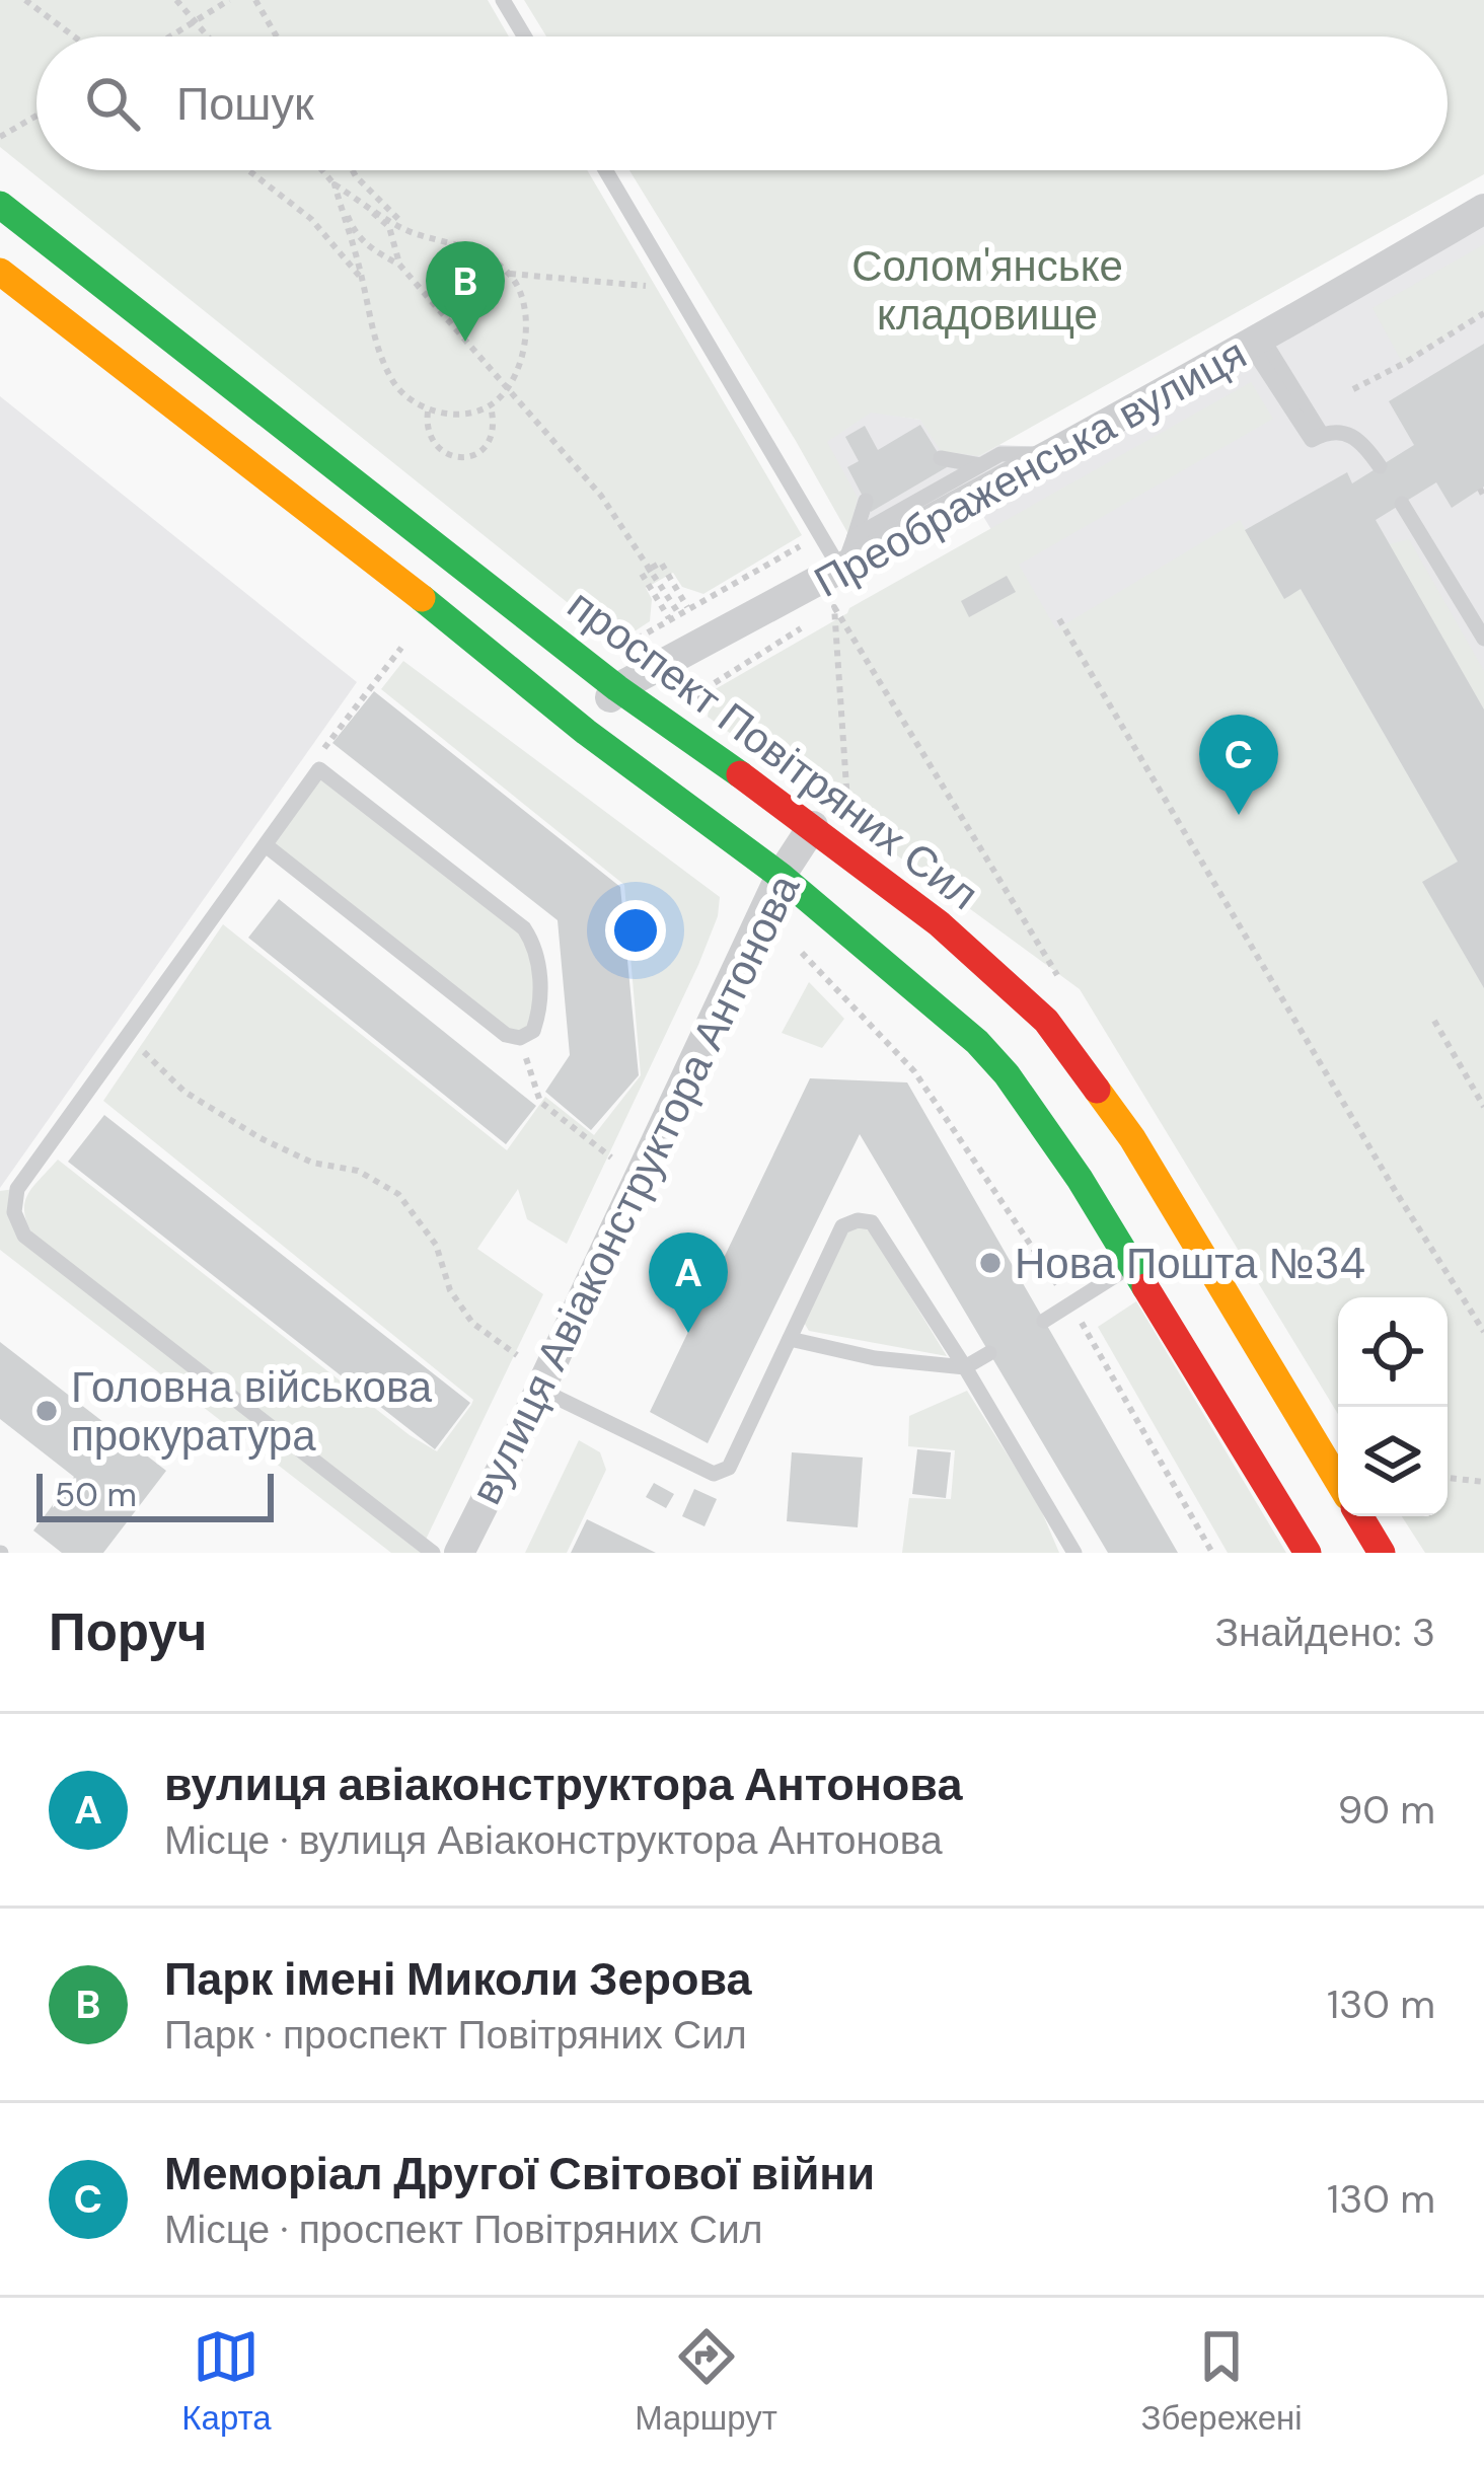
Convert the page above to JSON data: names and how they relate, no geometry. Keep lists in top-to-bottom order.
{
  "streets": {
    "main road": ["проспект Повітряних Сил"],
    "street": ["Преображенська вулиця", "вулиця Авіаконструктора Антонова"]
  },
  "crossings": [
    ["Преображенська вулиця", "проспект Повітряних Сил"],
    ["проспект Повітряних Сил", "вулиця Авіаконструктора Антонова"]
  ],
  "parks": ["Солом'янське кладовище"],
  "places": ["Нова Пошта №34", "Головна військова прокуратура"],
  "scale_bar": "50 m",
  "page": {
    "search": "Пошук",
    "pins": ["B", "C", "A"],
    "scale": "50 m",
    "heading": ["Поруч", "Знайдено: 3"],
    "list": [
      {
        "mark": "A",
        "name": "вулиця авіаконструктора Антонова",
        "note": "Місце · вулиця Авіаконструктора Антонова",
        "value": "90 m"
      },
      {
        "mark": "B",
        "name": "Парк імені Миколи Зерова",
        "note": "Парк · проспект Повітряних Сил",
        "value": "130 m"
      },
      {
        "mark": "C",
        "name": "Меморіал Другої Світової війни",
        "note": "Місце · проспект Повітряних Сил",
        "value": "130 m"
      }
    ],
    "nav": ["Карта", "Маршрут", "Збережені"]
  }
}
